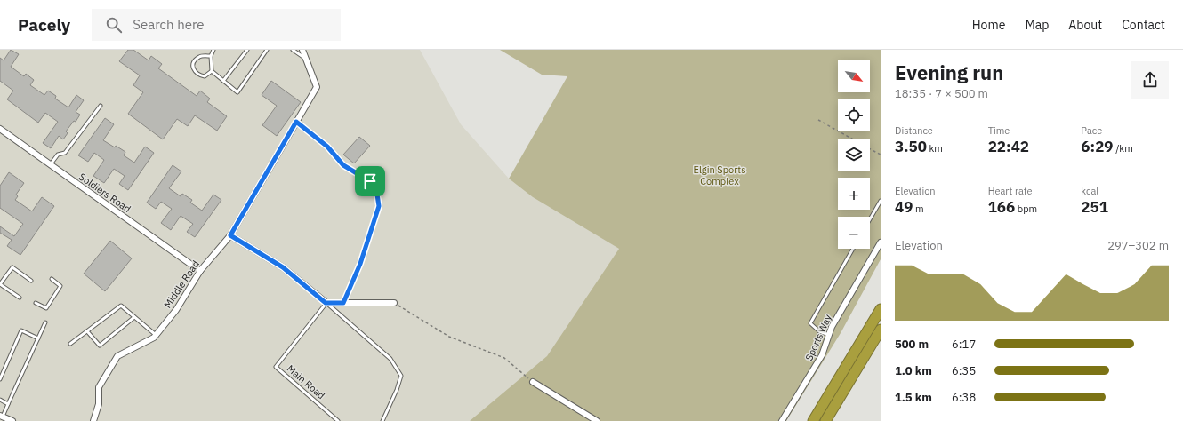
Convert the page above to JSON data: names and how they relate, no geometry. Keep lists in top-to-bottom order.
{
  "streets": {
    "street": ["Soldiers Road", "Middle Road", "Sports Way"],
    "lane": ["Main Road"]
  },
  "crossings": [
    ["Soldiers Road", "Middle Road"]
  ],
  "parks": ["Elgin Sports Complex"],
  "north": "bottom right",
  "page": {
    "header": "Pacely",
    "search": "Search here",
    "nav": [
      "Home",
      "Map",
      "About",
      "Contact"
    ],
    "heading": ["Evening run", "18:35 · 7 × 500 m"],
    "map_buttons": ["+", "−"],
    "stats": [
      ["Distance", "3.50 km"],
      ["Time", "22:42"],
      ["Pace", "6:29 /km"],
      ["Elevation", "49 m"],
      ["Heart rate", "166 bpm"],
      ["kcal", "251"]
    ],
    "chart": ["Elevation", "297–302 m"],
    "list": [
      {
        "name": "500 m",
        "note": "6:17"
      },
      {
        "name": "1.0 km",
        "note": "6:35"
      },
      {
        "name": "1.5 km",
        "note": "6:38"
      }
    ]
  }
}
